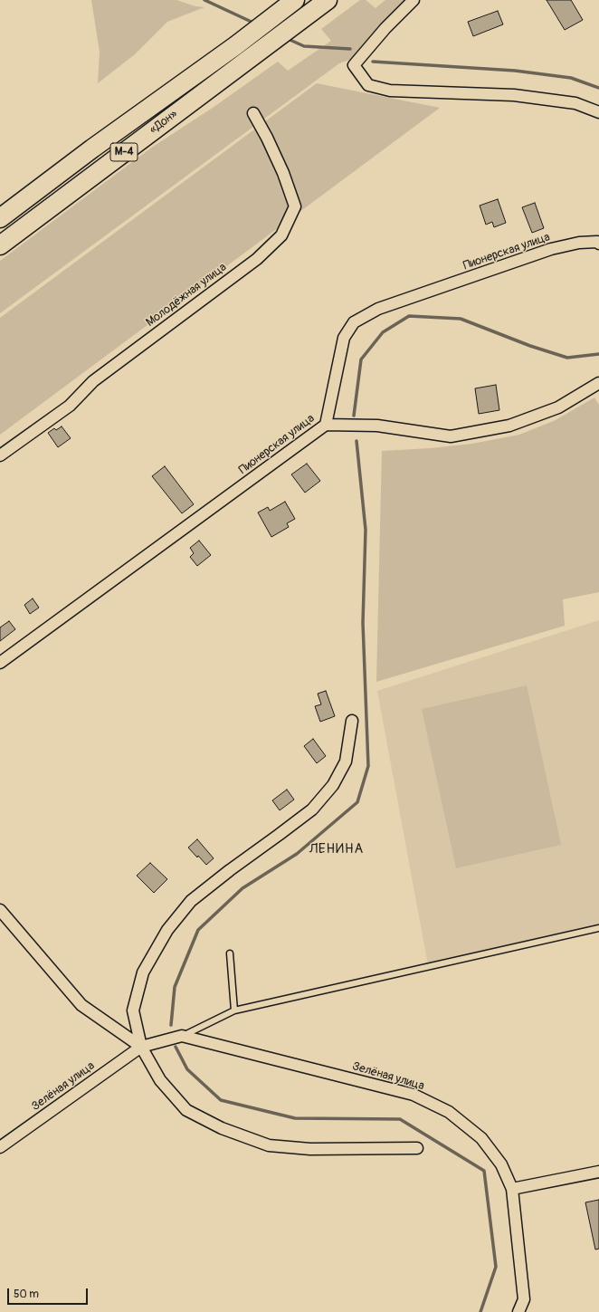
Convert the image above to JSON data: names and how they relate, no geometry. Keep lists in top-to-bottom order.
{
  "streets": {
    "highway": ["«Дон»", "М-4"],
    "street": ["Пионерская улица", "Молодёжная улица", "Зелёная улица"]
  },
  "districts": ["ЛЕНИНА"],
  "scale_bar": "50 m"
}
